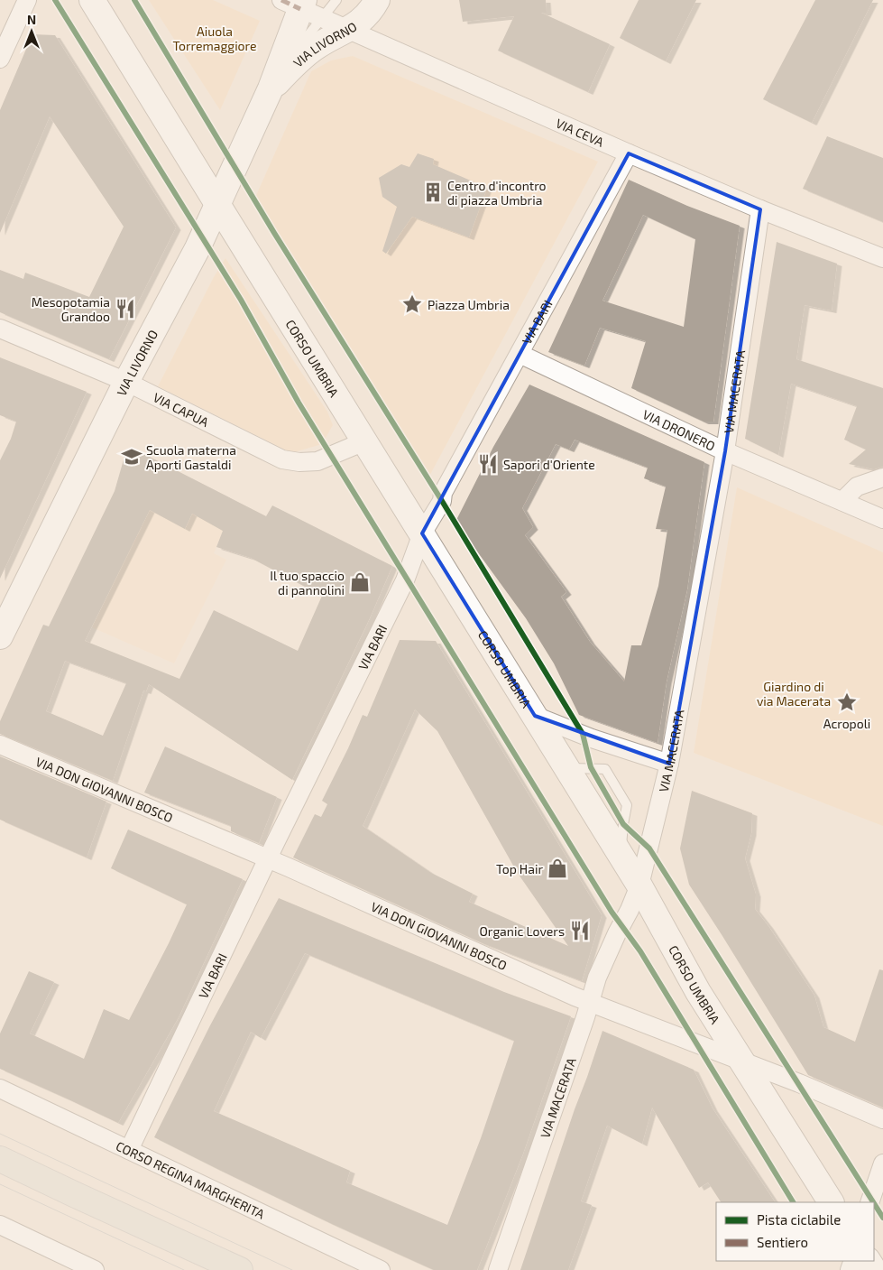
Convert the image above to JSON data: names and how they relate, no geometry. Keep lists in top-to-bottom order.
{
  "streets": {
    "main road": ["VIA LIVORNO", "CORSO UMBRIA"],
    "street": [
      "VIA CEVA",
      "VIA BARI",
      "VIA MACERATA",
      "VIA CAPUA",
      "VIA DRONERO",
      "VIA DON GIOVANNI BOSCO",
      "CORSO REGINA MARGHERITA"
    ]
  },
  "crossings": [
    ["VIA LIVORNO", "VIA CEVA"],
    ["VIA LIVORNO", "CORSO UMBRIA"],
    ["VIA LIVORNO", "VIA CAPUA"],
    ["VIA CEVA", "VIA BARI"],
    ["VIA CEVA", "VIA MACERATA"],
    ["VIA BARI", "CORSO UMBRIA"],
    ["VIA BARI", "VIA DRONERO"],
    ["VIA BARI", "VIA DON GIOVANNI BOSCO"],
    ["VIA BARI", "CORSO REGINA MARGHERITA"],
    ["CORSO UMBRIA", "VIA MACERATA"],
    ["CORSO UMBRIA", "VIA CAPUA"],
    ["CORSO UMBRIA", "VIA DON GIOVANNI BOSCO"],
    ["VIA MACERATA", "VIA DRONERO"],
    ["VIA MACERATA", "VIA DON GIOVANNI BOSCO"]
  ],
  "parks": ["Aiuola Torremaggiore", "Giardino di via Macerata"],
  "places": {
    "building": ["Centro d'incontro di piazza Umbria"],
    "place": ["Piazza Umbria", "Acropoli"],
    "restaurant": ["Mesopotamia Grandoo", "Sapori d'Oriente", "Organic Lovers"],
    "school or university": ["Scuola materna Aporti Gastaldi"],
    "shop": ["Il tuo spaccio di pannolini", "Top Hair"]
  },
  "legend": ["Pista ciclabile", "Sentiero"],
  "north": "top"
}
